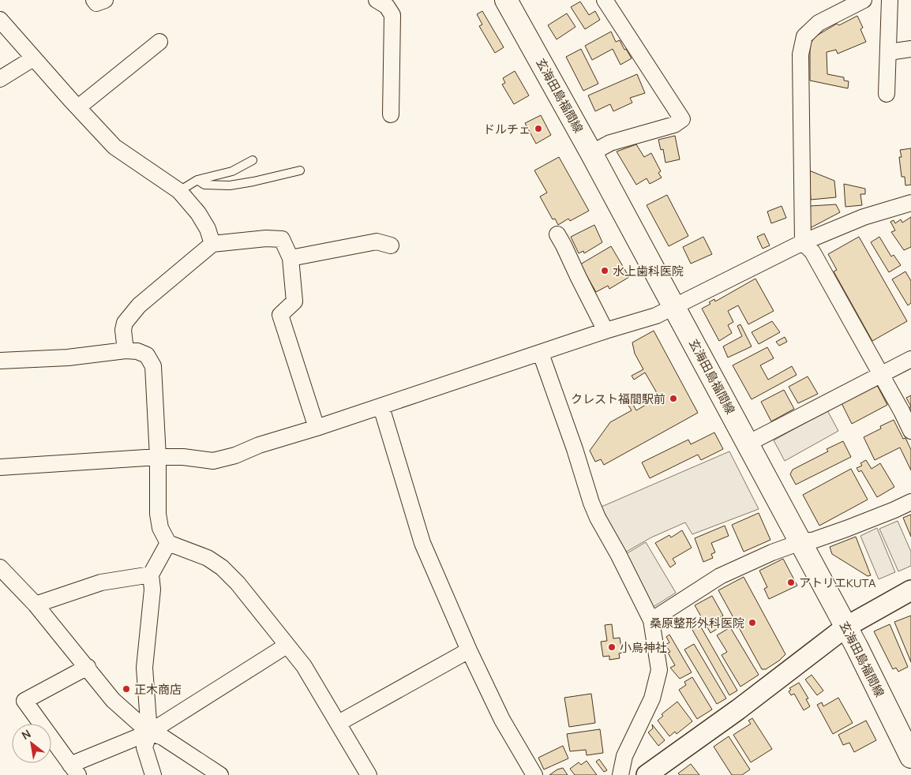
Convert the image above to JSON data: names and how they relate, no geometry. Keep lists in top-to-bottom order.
{
  "streets": {
    "main road": ["玄海田島福間線"]
  },
  "places": [
    "ドルチェ",
    "水上歯科医院",
    "クレスト福間駅前",
    "アトリエKUTA",
    "桑原整形外科医院",
    "小烏神社",
    "正木商店"
  ],
  "north": "top left"
}
